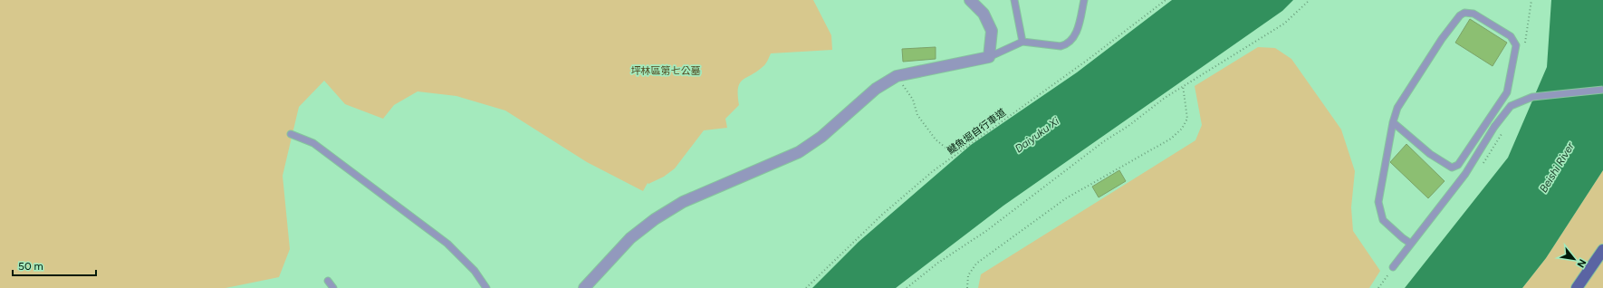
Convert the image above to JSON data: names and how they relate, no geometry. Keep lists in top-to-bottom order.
{
  "streets": {
    "path": ["𩻸魚堀自行車道"]
  },
  "water": ["Daiyuku Xi", "Beishi River"],
  "parks": ["坪林區第七公墓"],
  "scale_bar": "50 m",
  "north": "bottom right"
}
